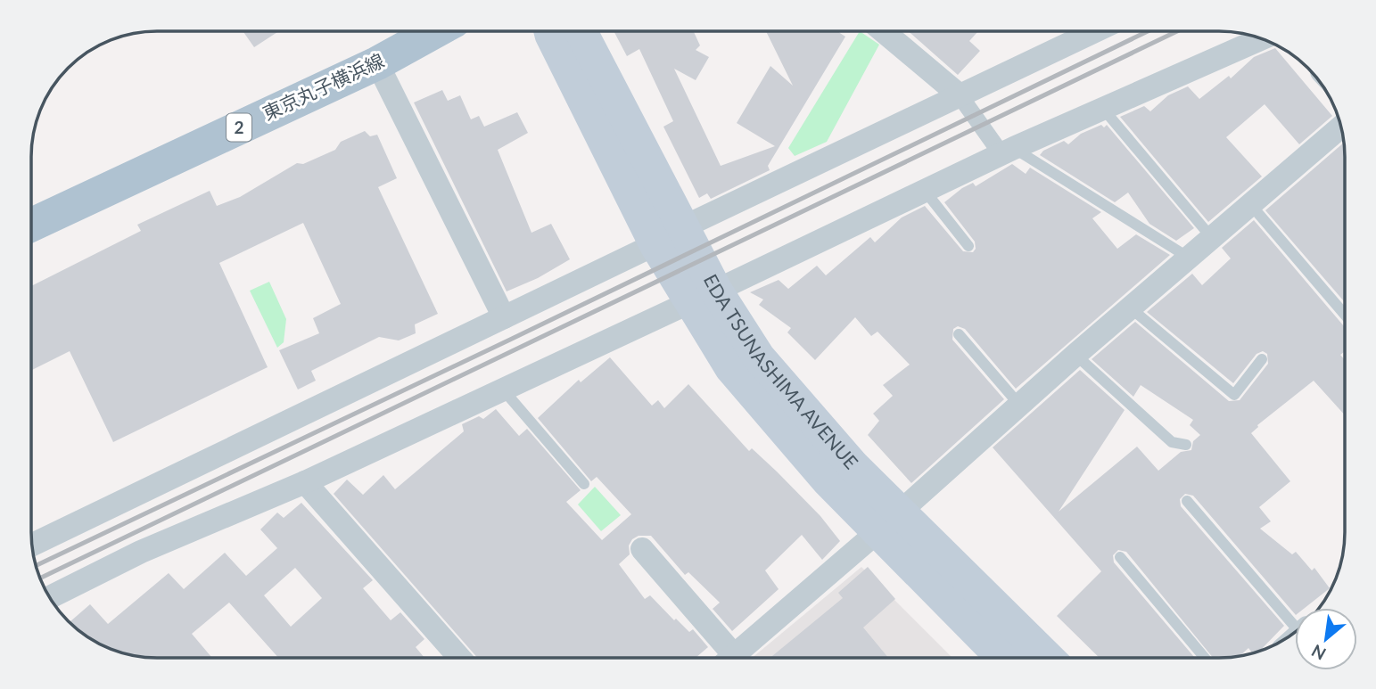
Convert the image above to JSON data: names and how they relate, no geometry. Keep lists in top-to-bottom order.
{
  "streets": {
    "main road": ["東京丸子横浜線", "2", "EDA TSUNASHIMA AVENUE"]
  },
  "north": "bottom left"
}
